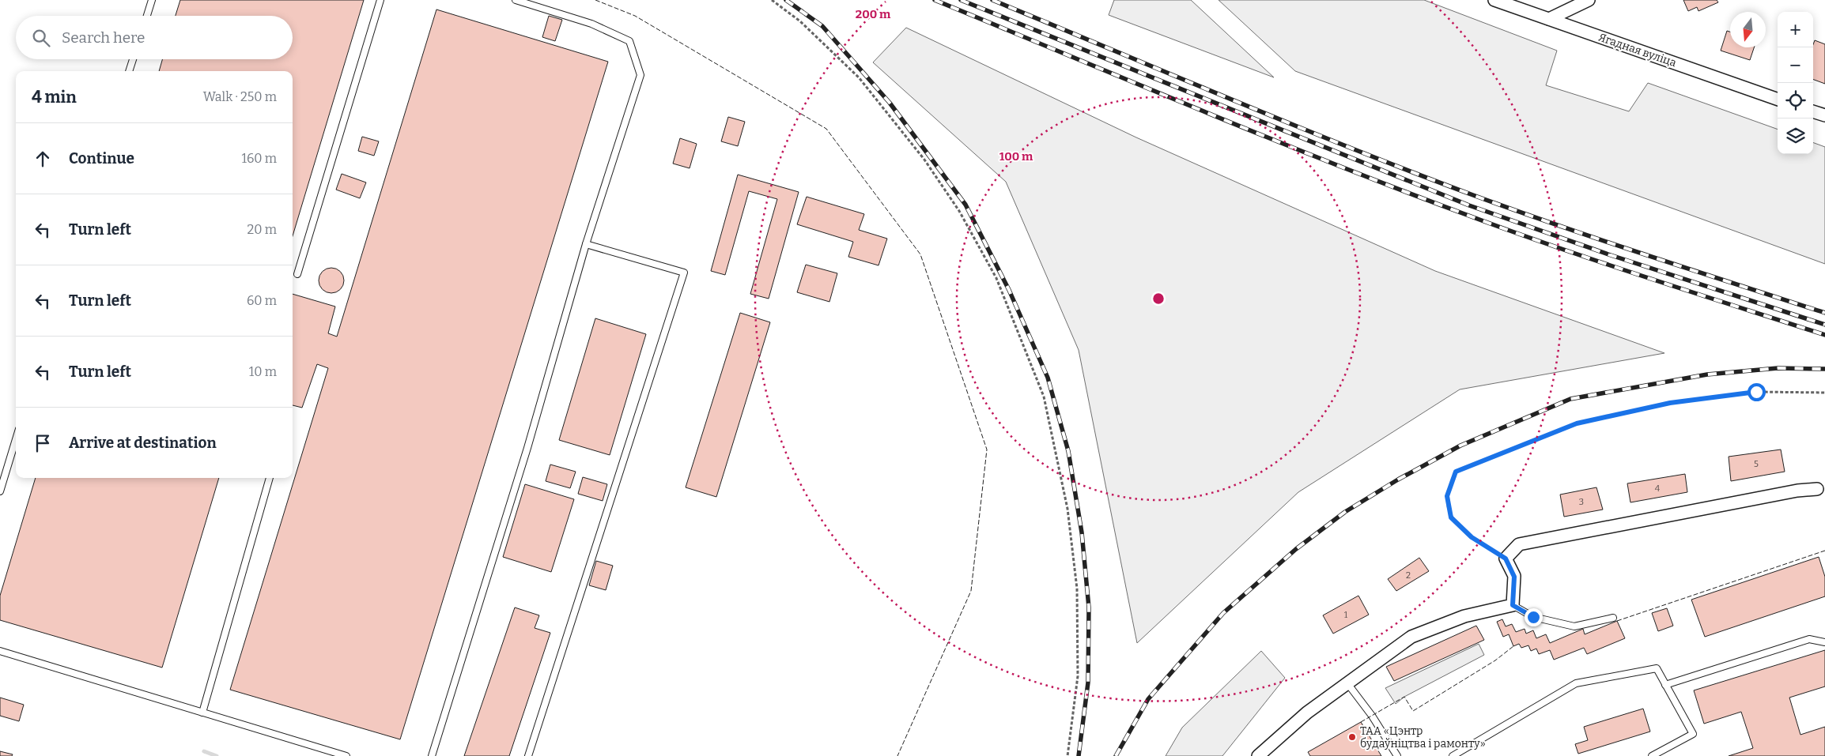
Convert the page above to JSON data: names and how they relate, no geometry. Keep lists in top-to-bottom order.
{
  "streets": {
    "street": ["Ягадная вуліца"]
  },
  "places": ["ТАА «Цэнтр будаўніцтва і рамонту»"],
  "house_numbers": [
    "5",
    "4",
    "3",
    "2",
    "1"
  ],
  "north": "bottom",
  "page": {
    "map_buttons": ["+", "−"],
    "search": "Search here",
    "heading": ["4 min", "Walk · 250 m"],
    "list": [
      ["Continue", "160 m"],
      ["Turn left", "20 m"],
      ["Turn left", "60 m"],
      ["Turn left", "10 m"],
      "Arrive at destination"
    ]
  },
  "rings": ["200 m", "100 m"]
}
